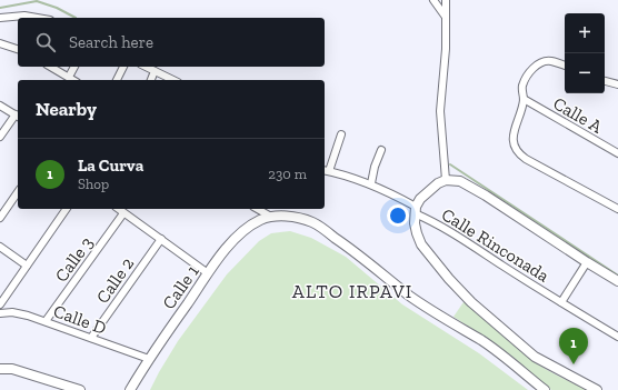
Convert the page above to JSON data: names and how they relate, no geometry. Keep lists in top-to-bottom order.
{
  "streets": {
    "street": [
      "Calle A",
      "Calle Rinconada",
      "Calle 3",
      "Calle 2",
      "Calle 1",
      "Calle D"
    ]
  },
  "crossings": [
    ["Calle 3", "Calle D"],
    ["Calle 2", "Calle D"],
    ["Calle 1", "Calle D"]
  ],
  "districts": ["ALTO IRPAVI"],
  "page": {
    "map_buttons": ["+", "−"],
    "search": "Search here",
    "heading": "Nearby",
    "list": [
      {
        "mark": "1",
        "name": "La Curva",
        "note": "Shop",
        "value": "230 m"
      }
    ],
    "pins": "1"
  }
}
